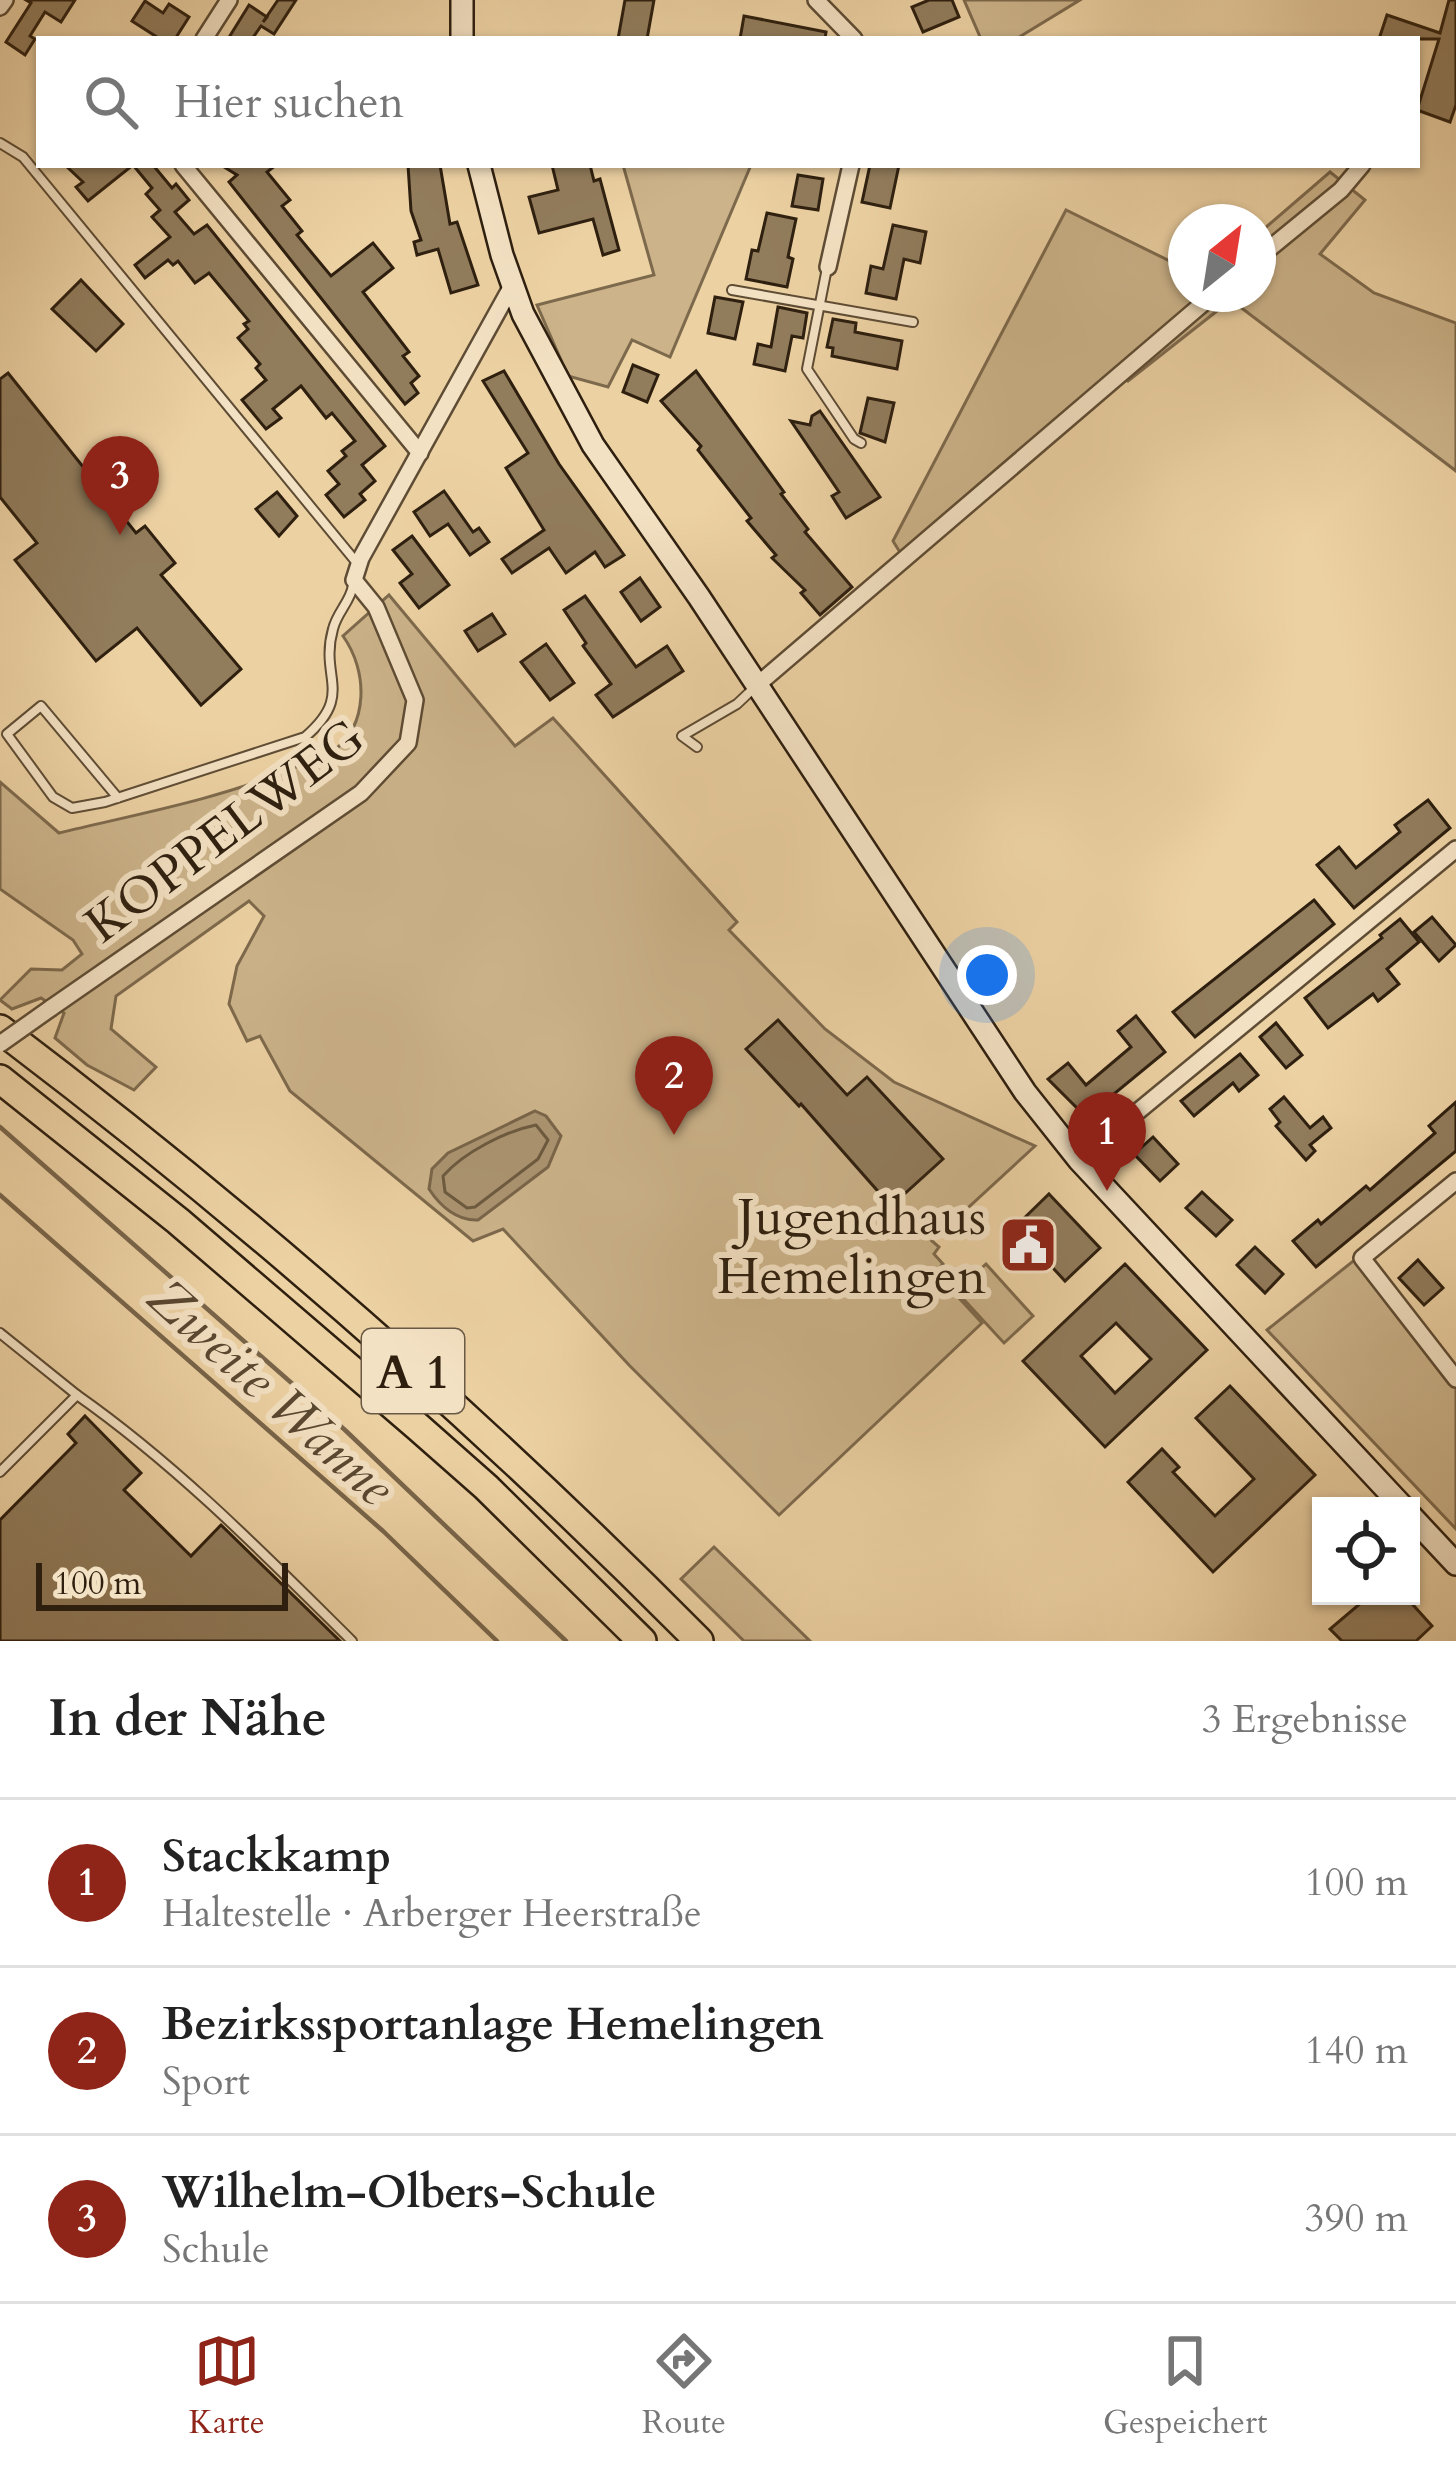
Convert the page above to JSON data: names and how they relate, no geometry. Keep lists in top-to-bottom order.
{
  "streets": {
    "highway": ["A 1"],
    "street": ["KOPPELWEG"]
  },
  "water": ["Zweite Wanne"],
  "places": {
    "public building": ["Jugendhaus Hemelingen"]
  },
  "scale_bar": "100 m",
  "north": "top right",
  "page": {
    "search": "Hier suchen",
    "pins": ["3", "2", "1"],
    "scale": "100 m",
    "heading": ["In der Nähe", "3 Ergebnisse"],
    "list": [
      {
        "mark": "1",
        "name": "Stackkamp",
        "note": "Haltestelle · Arberger Heerstraße",
        "value": "100 m"
      },
      {
        "mark": "2",
        "name": "Bezirkssportanlage Hemelingen",
        "note": "Sport",
        "value": "140 m"
      },
      {
        "mark": "3",
        "name": "Wilhelm-Olbers-Schule",
        "note": "Schule",
        "value": "390 m"
      }
    ],
    "nav": ["Karte", "Route", "Gespeichert"]
  }
}
